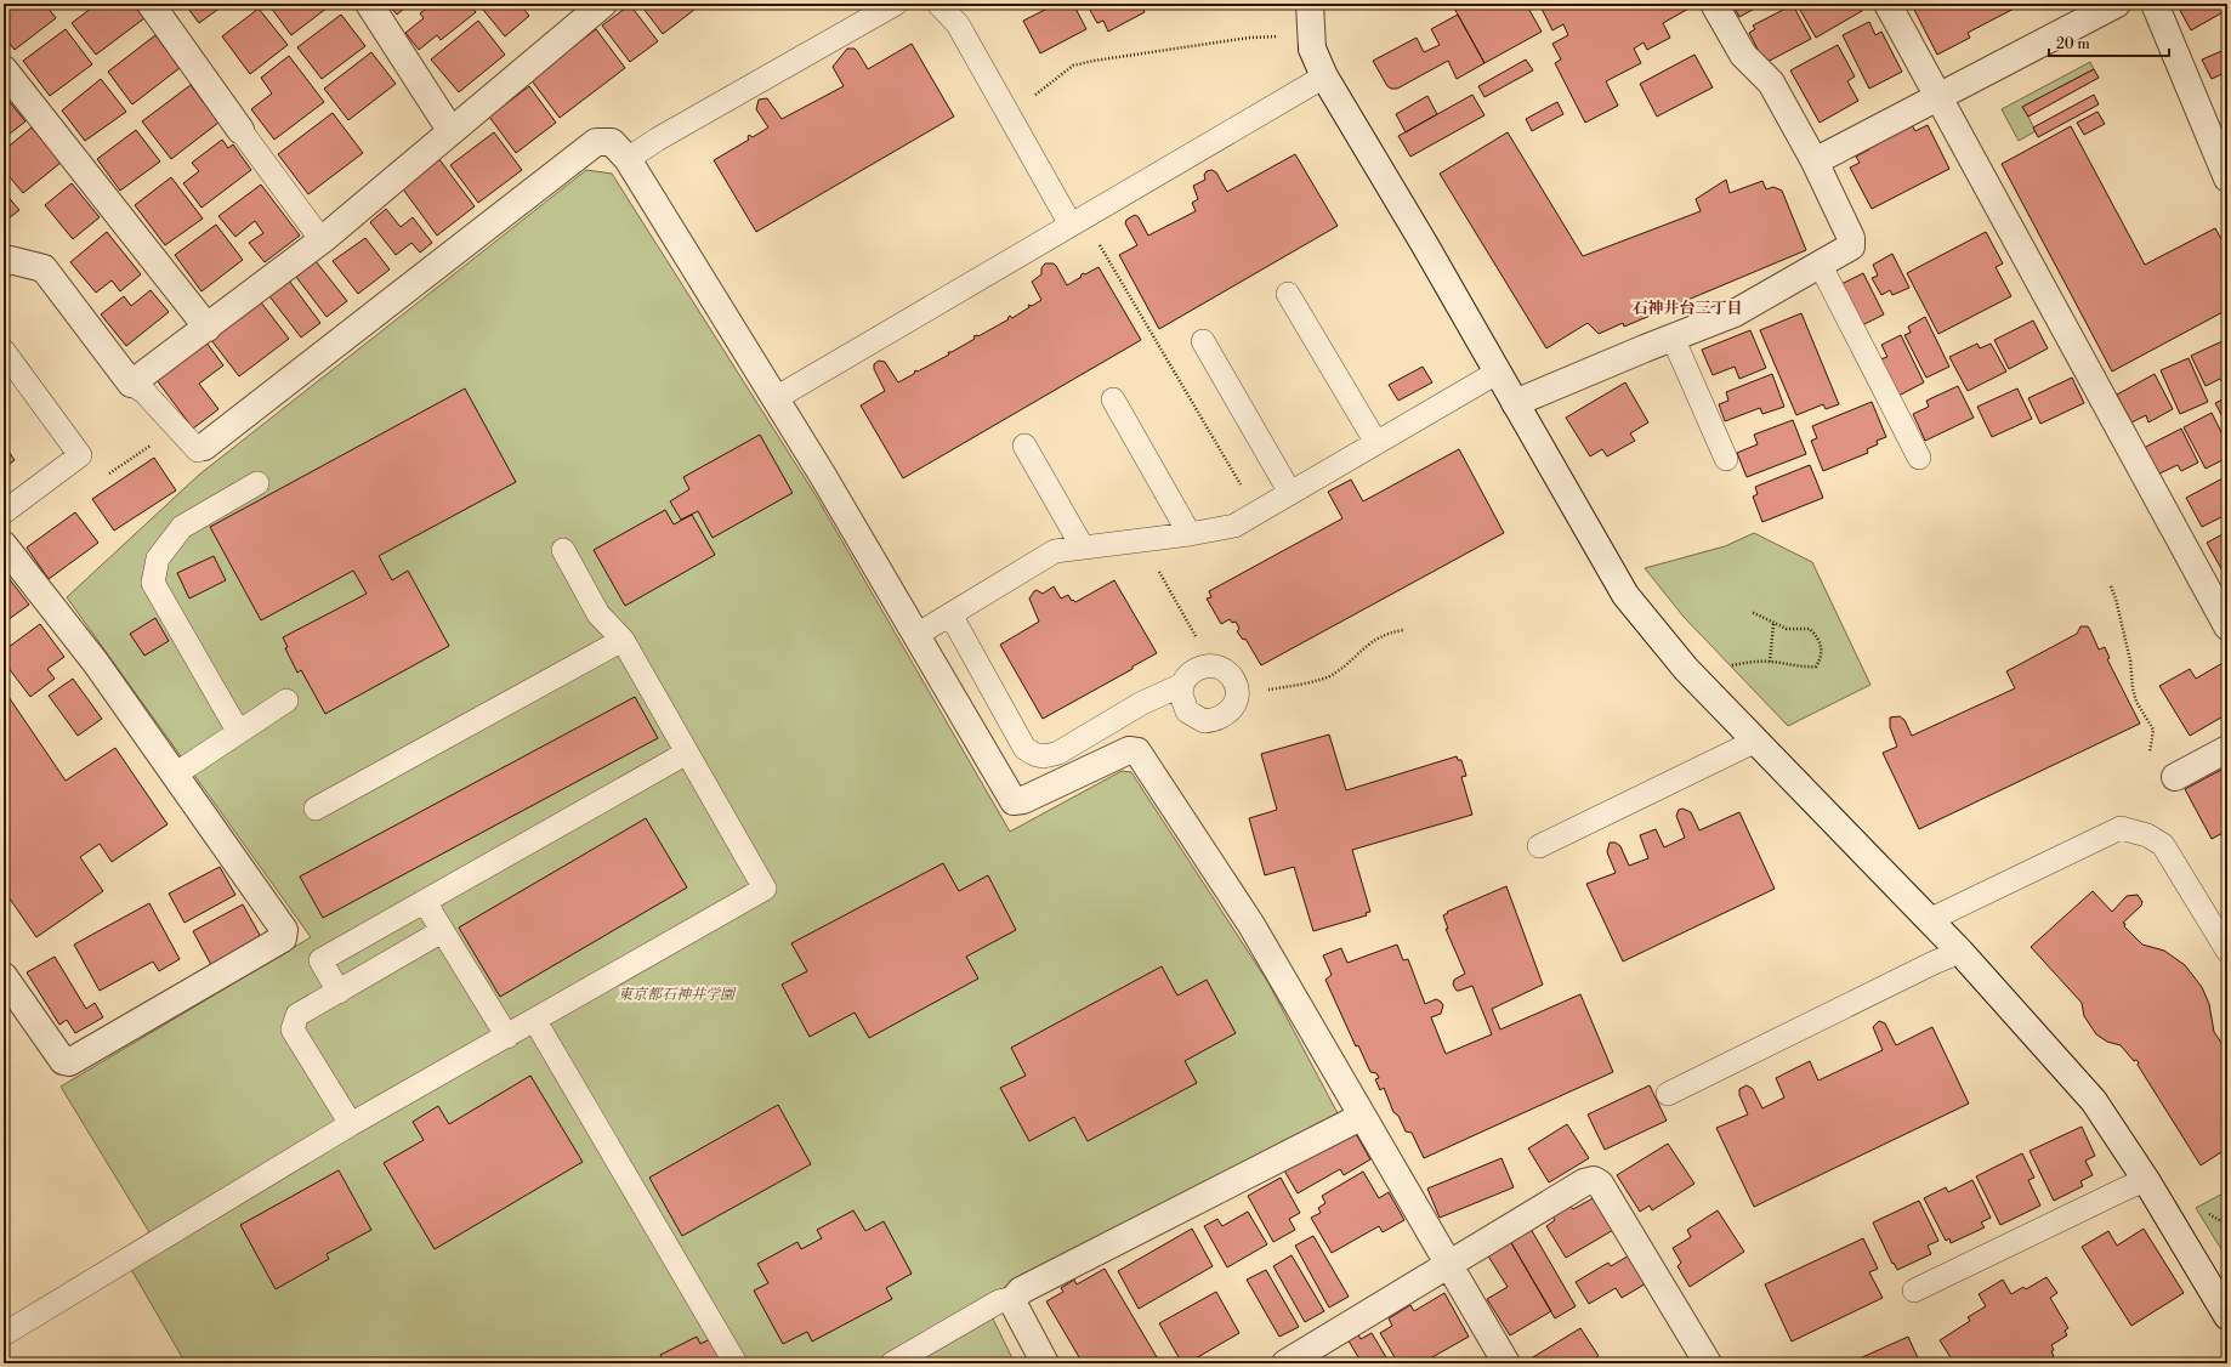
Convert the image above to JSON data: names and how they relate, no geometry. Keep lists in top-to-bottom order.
{
  "districts": ["石神井台三丁目"],
  "parks": ["東京都石神井学園"],
  "scale_bar": "20 m"
}
